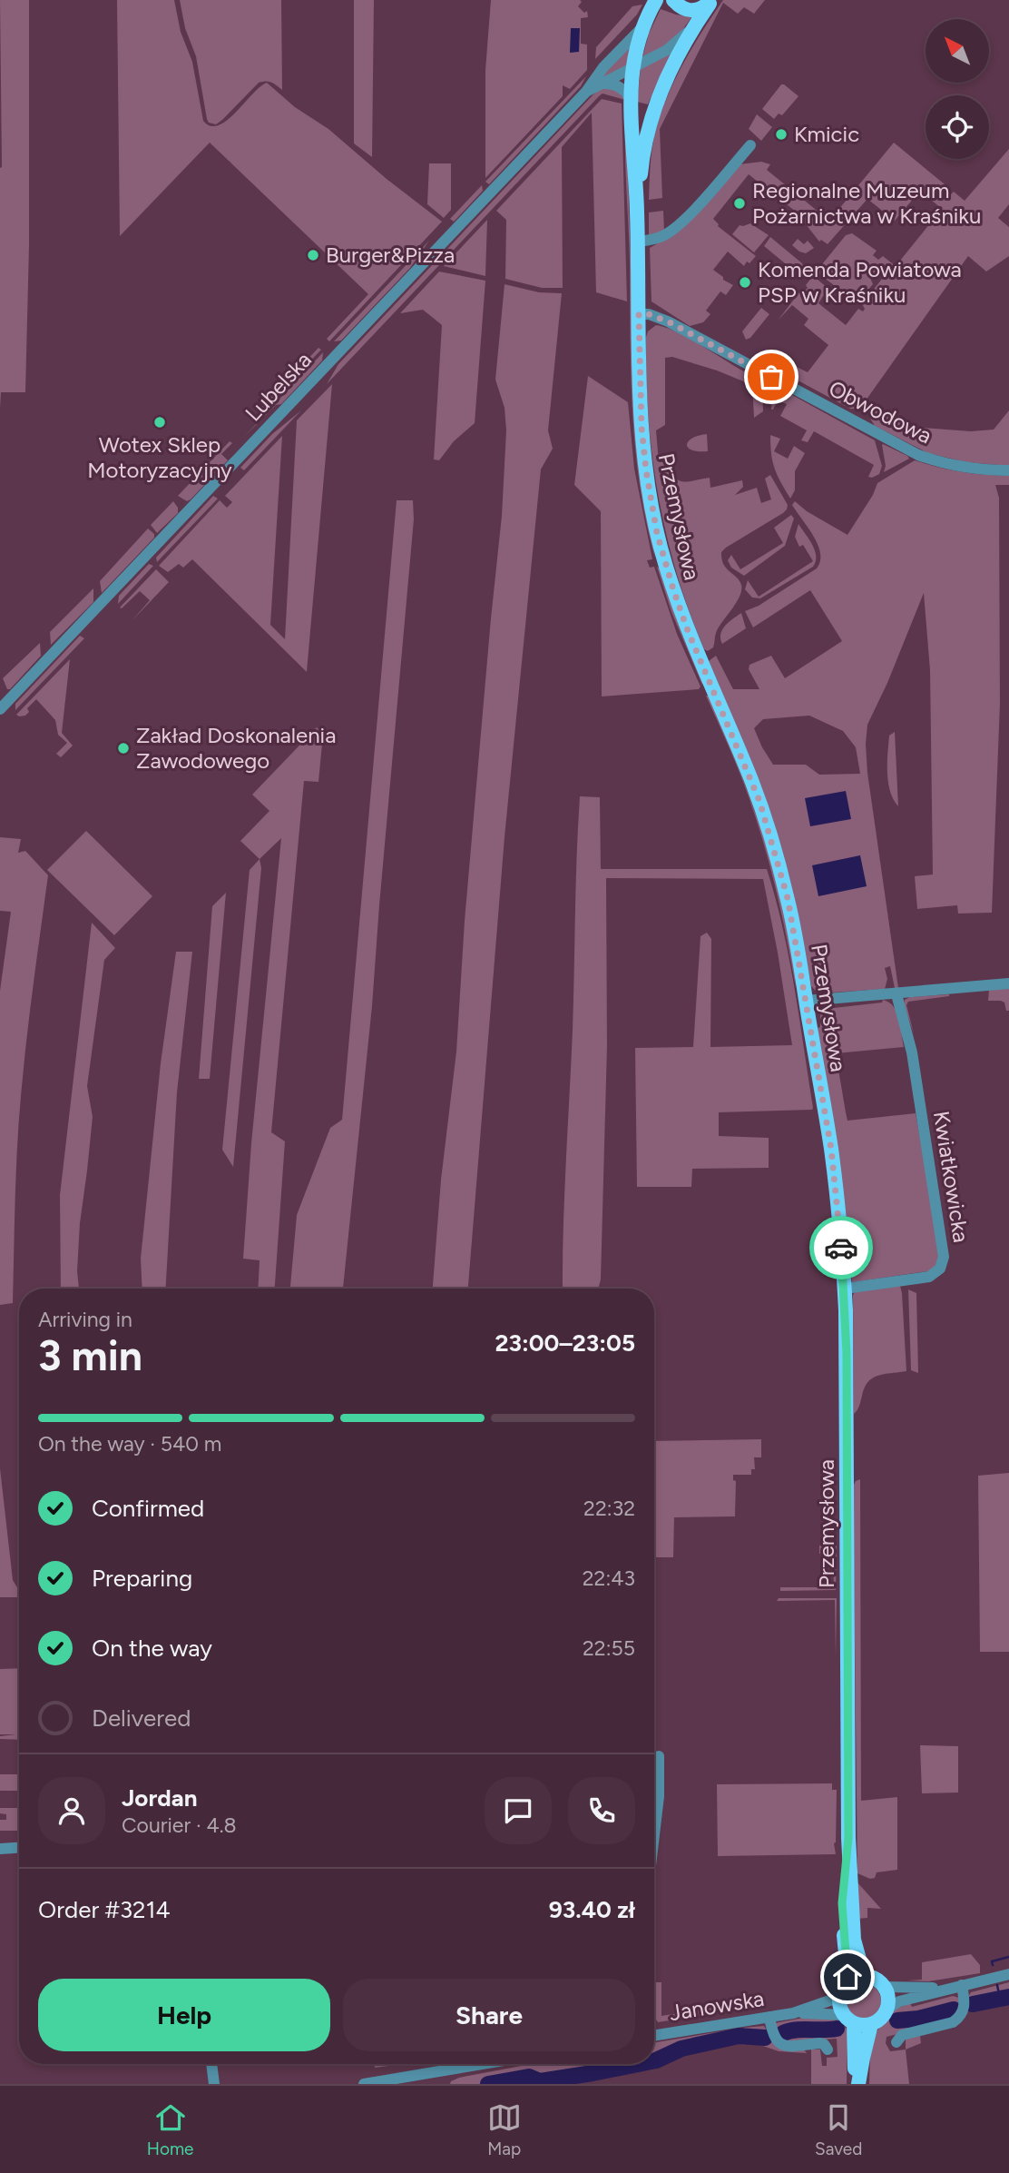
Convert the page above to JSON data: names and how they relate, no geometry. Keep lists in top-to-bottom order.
{
  "streets": {
    "main road": ["Lubelska", "Przemysłowa"],
    "street": ["Obwodowa", "Kwiatkowicka", "Janowska"]
  },
  "crossings": [
    ["Lubelska", "Przemysłowa"],
    ["Obwodowa", "Przemysłowa"],
    ["Przemysłowa", "Kwiatkowicka"],
    ["Przemysłowa", "Janowska"]
  ],
  "places": [
    "Kmicic",
    "Regionalne Muzeum Pożarnictwa w Kraśniku",
    "Burger&Pizza",
    "Komenda Powiatowa PSP w Kraśniku",
    "Wotex Sklep Motoryzacyjny",
    "Zakład Doskonalenia Zawodowego"
  ],
  "north": "top left",
  "page": {
    "heading": ["3 min", "Arriving in", "23:00–23:05"],
    "panel": [
      "Jordan",
      "Courier · 4.8",
      "Order #3214",
      "93.40 zł"
    ],
    "bar": "On the way · 540 m",
    "list": [
      ["Confirmed", "22:32"],
      ["Preparing", "22:43"],
      ["On the way", "22:55"],
      "Delivered"
    ],
    "buttons": ["Help", "Share"],
    "tabs": ["Home", "Map", "Saved"]
  }
}
